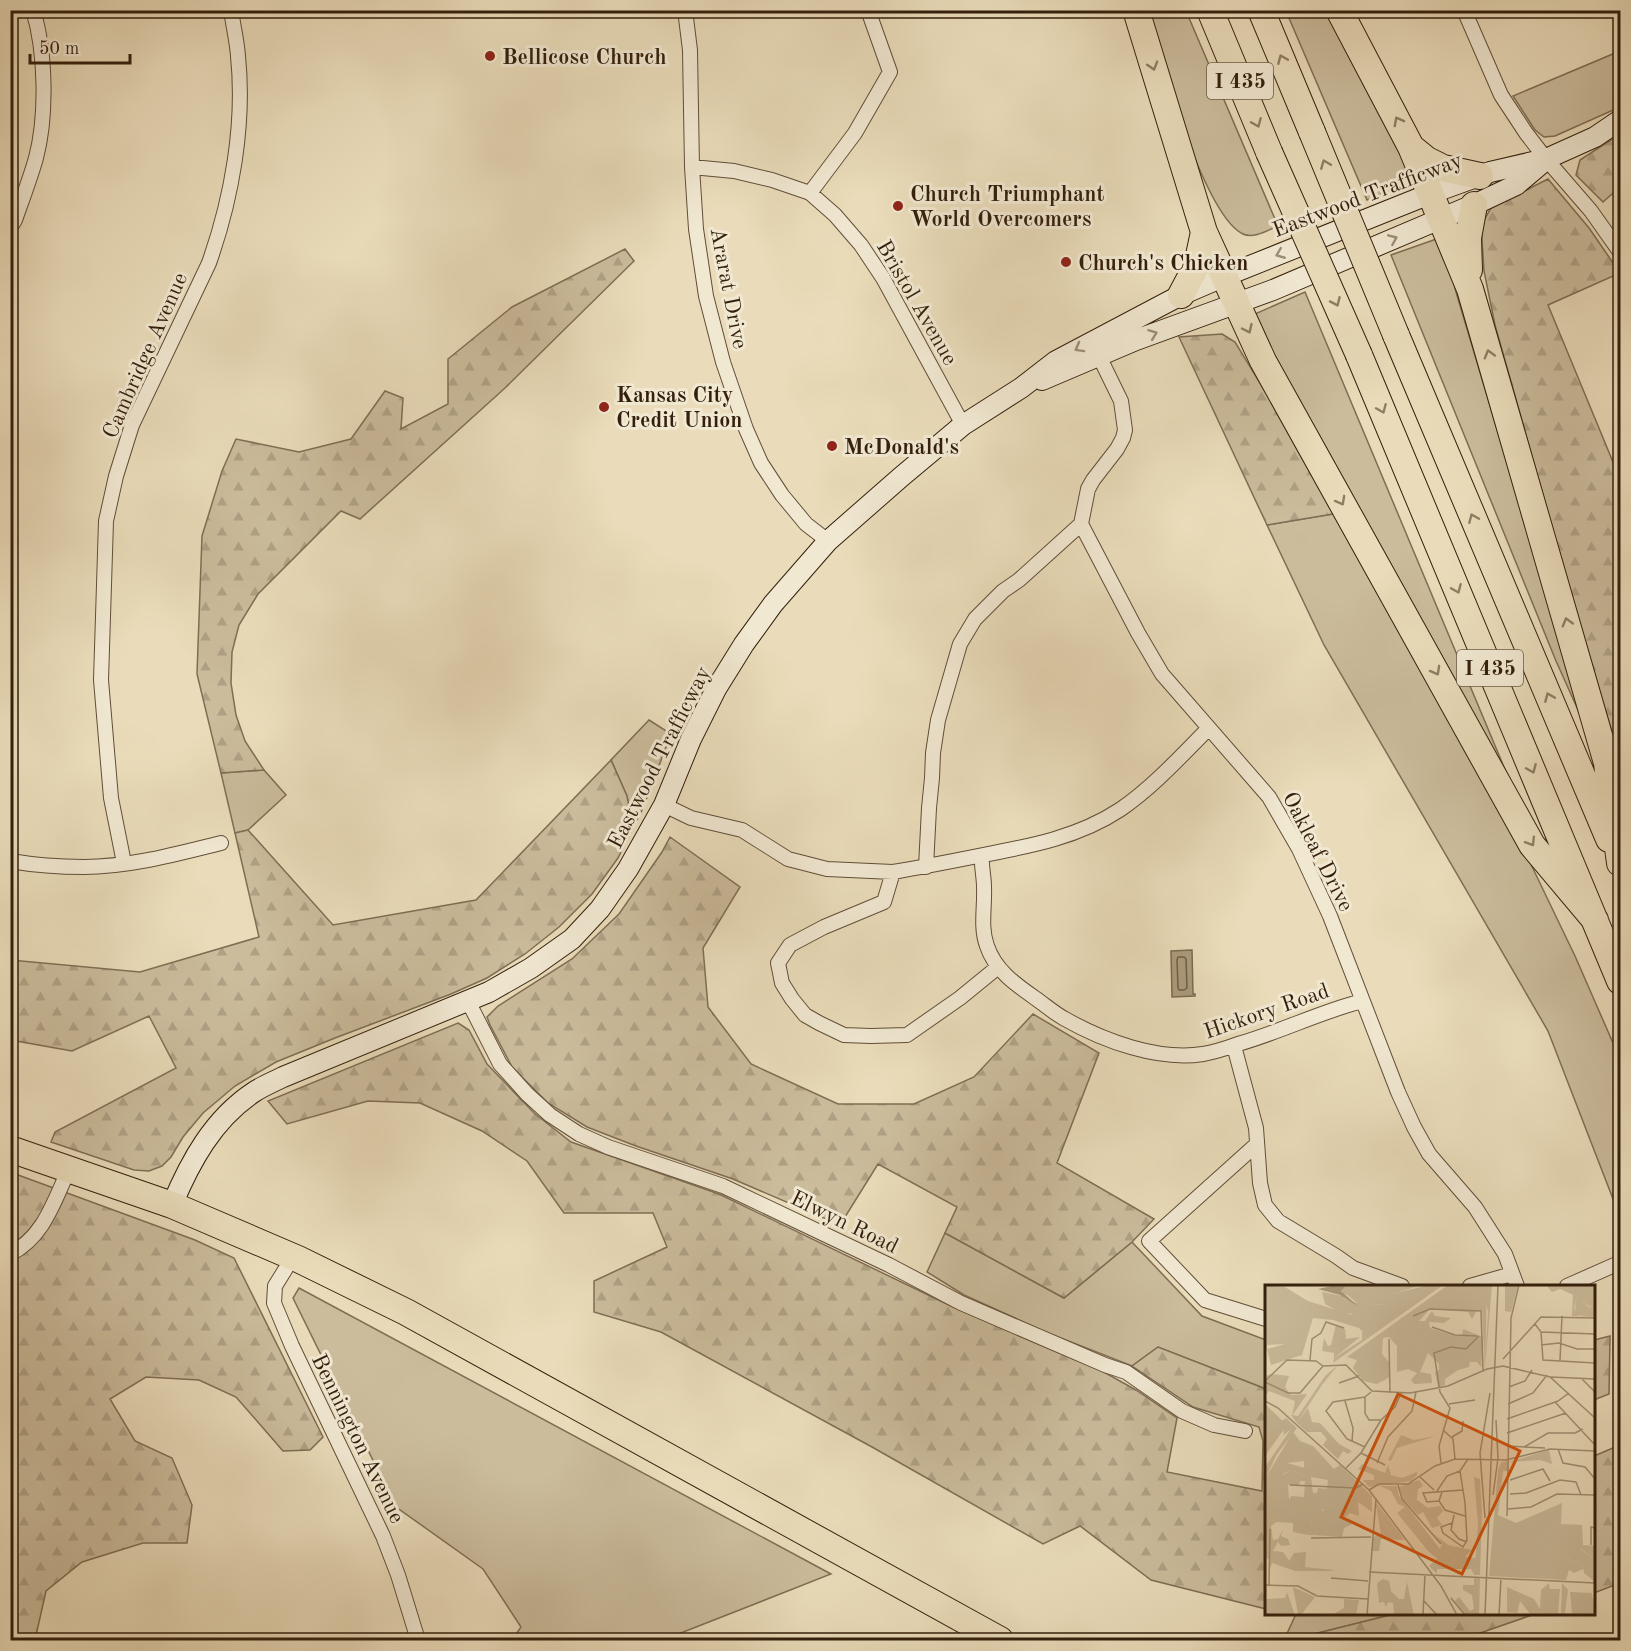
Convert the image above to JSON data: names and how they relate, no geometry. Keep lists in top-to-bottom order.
{
  "streets": {
    "highway": ["I 435"],
    "main road": ["Eastwood Trafficway"],
    "street": [
      "Ararat Drive",
      "Bristol Avenue",
      "Cambridge Avenue",
      "Oakleaf Drive",
      "Hickory Road",
      "Elwyn Road",
      "Bennington Avenue"
    ]
  },
  "crossings": [
    ["Eastwood Trafficway", "Ararat Drive"],
    ["Eastwood Trafficway", "Bristol Avenue"],
    ["Eastwood Trafficway", "Elwyn Road"],
    ["Ararat Drive", "Bristol Avenue"],
    ["Oakleaf Drive", "Hickory Road"]
  ],
  "places": [
    "Bellicose Church",
    "Church Triumphant World Overcomers",
    "Church's Chicken",
    "Kansas City Credit Union",
    "McDonald's"
  ],
  "scale_bar": "50 m"
}
